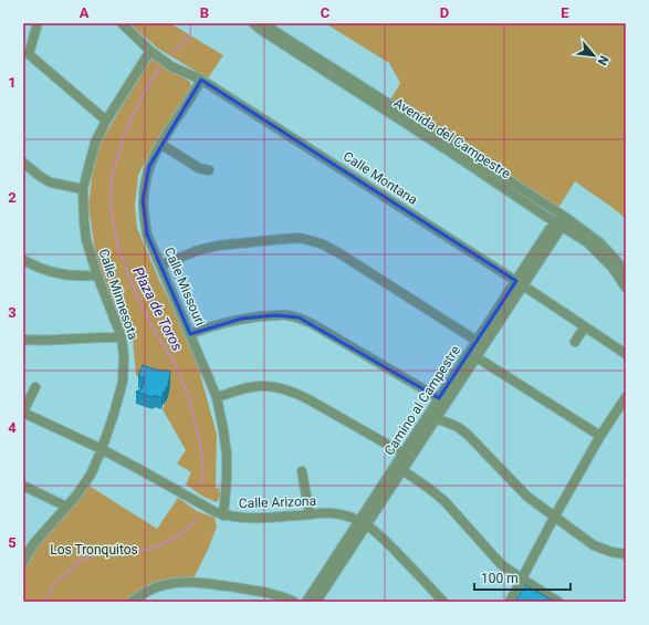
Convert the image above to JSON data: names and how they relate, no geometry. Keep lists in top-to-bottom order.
{
  "streets": {
    "street": [
      "Avenida del Campestre",
      "Calle Montana",
      "Calle Missouri",
      "Calle Minnesota",
      "Camino al Campestre",
      "Calle Arizona"
    ]
  },
  "crossings": [
    ["Avenida del Campestre", "Camino al Campestre"],
    ["Calle Montana", "Calle Missouri"],
    ["Calle Montana", "Calle Minnesota"],
    ["Calle Montana", "Camino al Campestre"],
    ["Calle Missouri", "Calle Arizona"],
    ["Calle Minnesota", "Calle Arizona"],
    ["Camino al Campestre", "Calle Arizona"]
  ],
  "water": ["Plaza de Toros"],
  "parks": ["Los Tronquitos"],
  "scale_bar": "100 m",
  "north": "bottom right",
  "grid": {
    "columns": [
      "A",
      "B",
      "C",
      "D",
      "E"
    ],
    "rows": [
      "1",
      "2",
      "3",
      "4",
      "5"
    ]
  }
}
